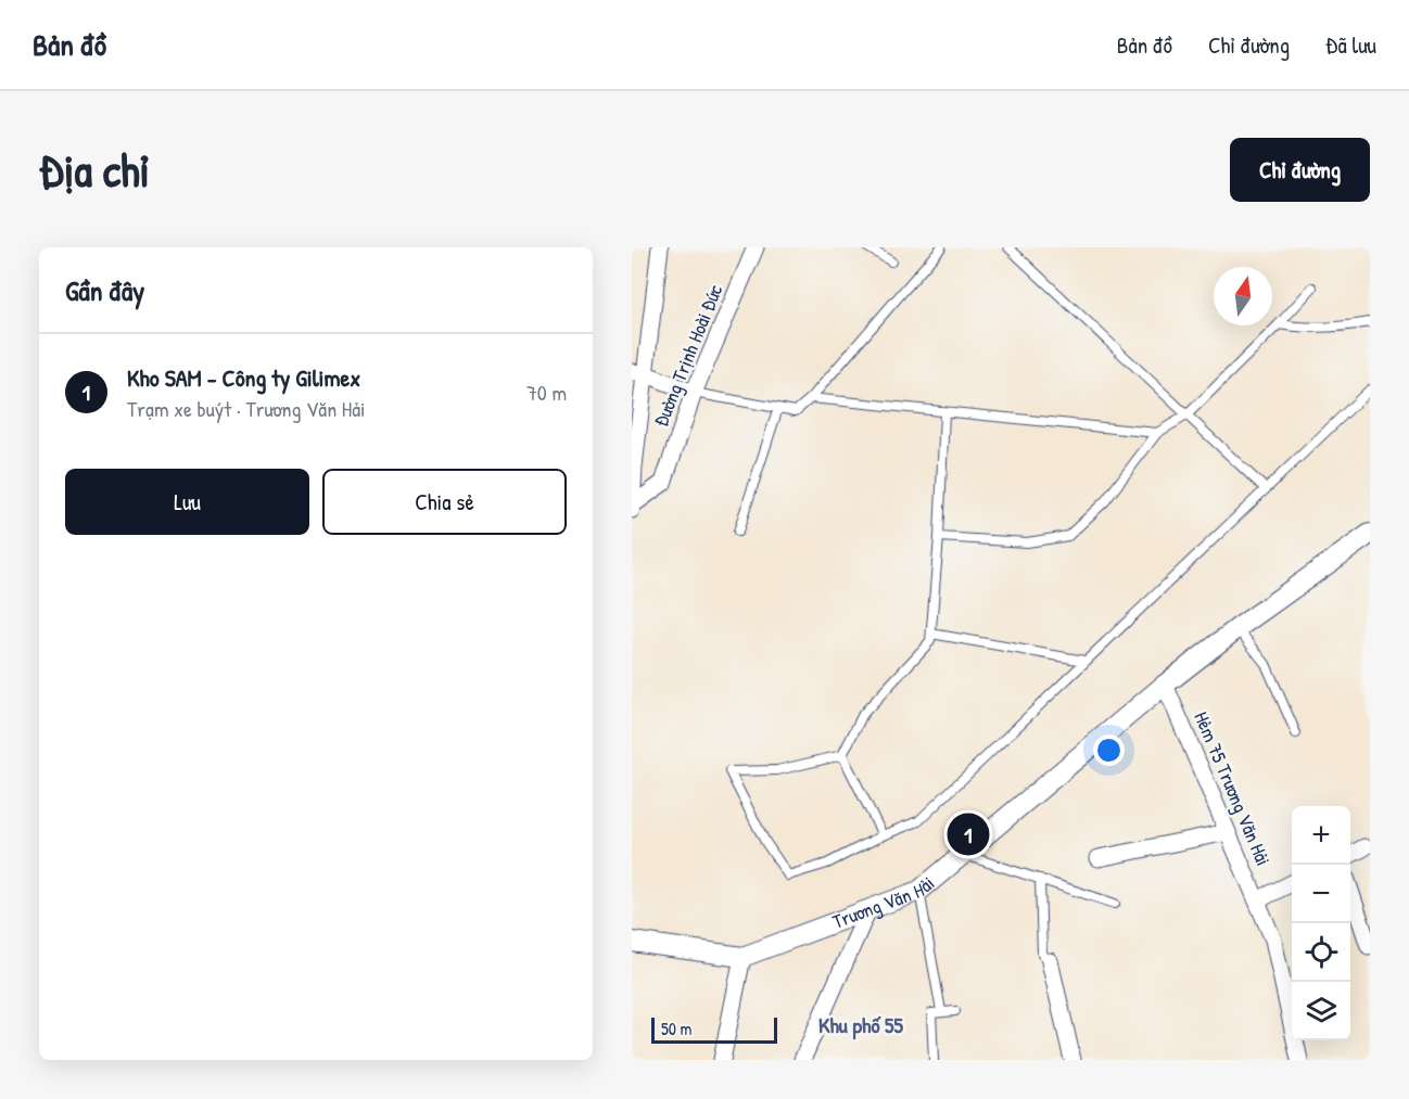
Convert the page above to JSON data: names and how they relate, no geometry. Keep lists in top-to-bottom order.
{
  "streets": {
    "street": ["Đường Trịnh Hoài Đức", "Hẻm 75 Trương Văn Hải", "Trương Văn Hải"]
  },
  "crossings": [
    ["Hẻm 75 Trương Văn Hải", "Trương Văn Hải"]
  ],
  "districts": ["Khu phố 55"],
  "scale_bar": "50 m",
  "north": "top",
  "page": {
    "header": "Bản đồ",
    "nav": ["Bản đồ", "Chỉ đường", "Đã lưu"],
    "buttons": [
      "Chỉ đường",
      ["Lưu", "Chia sẻ"]
    ],
    "title": "Địa chỉ",
    "heading": "Gần đây",
    "list": [
      {
        "mark": "1",
        "name": "Kho SAM - Công ty Gilimex",
        "note": "Trạm xe buýt · Trương Văn Hải",
        "value": "70 m"
      }
    ],
    "map_buttons": ["+", "−"],
    "pins": "1",
    "scale": "50 m"
  }
}
